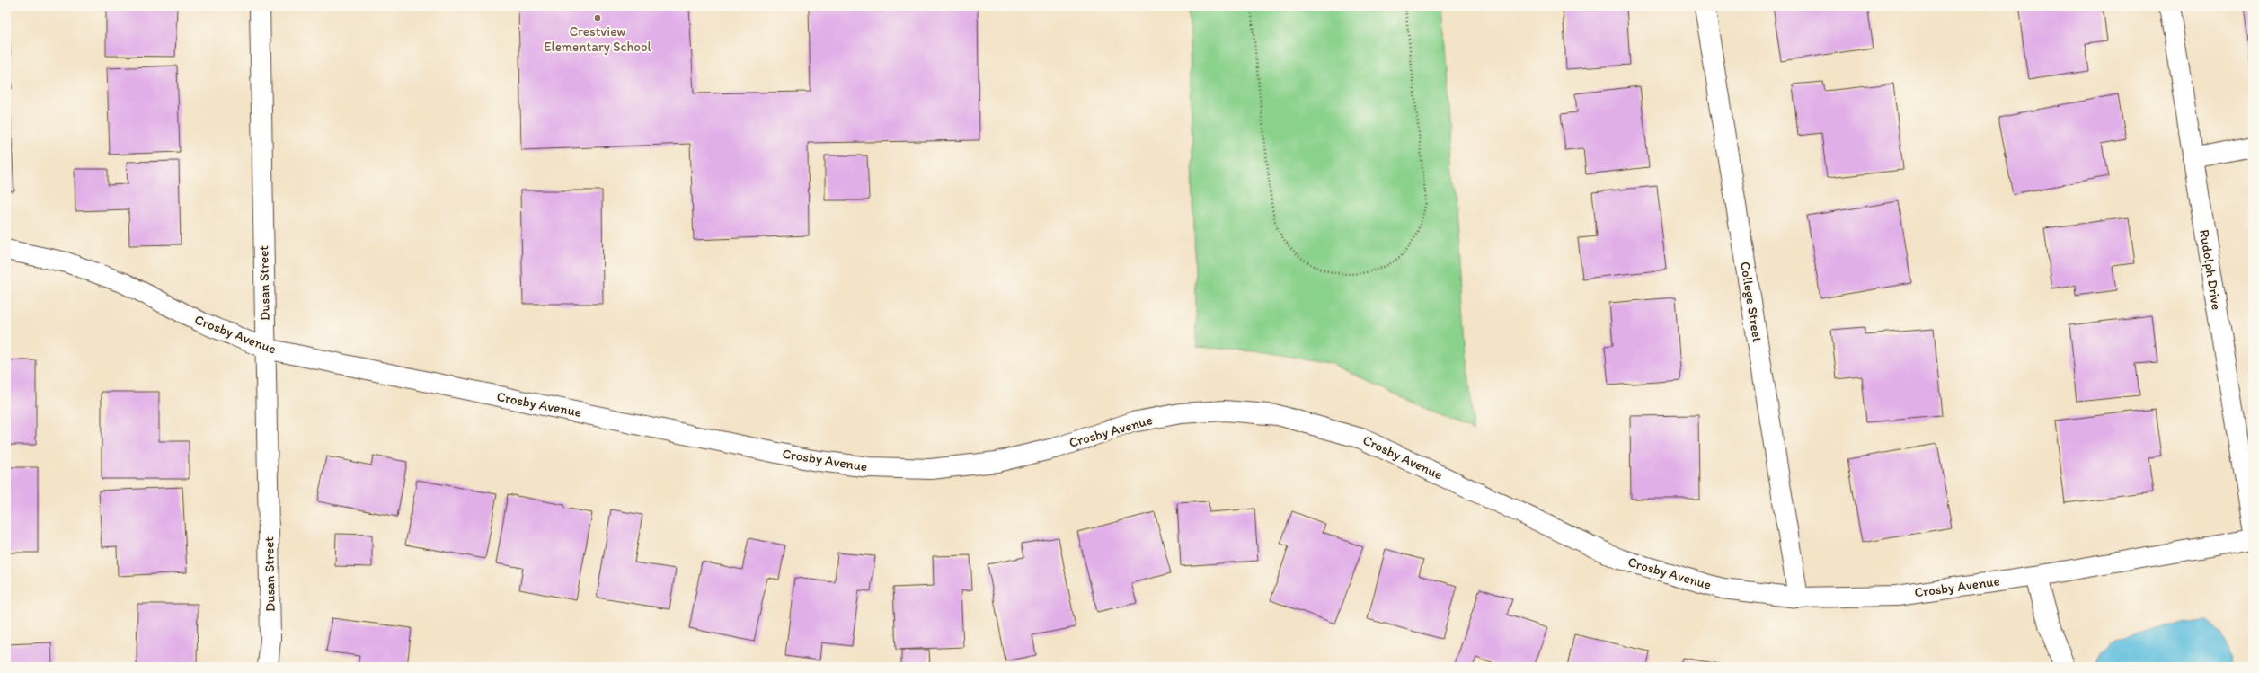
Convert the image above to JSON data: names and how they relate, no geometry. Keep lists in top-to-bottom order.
{
  "streets": {
    "street": [
      "Rudolph Drive",
      "Dusan Street",
      "College Street",
      "Crosby Avenue"
    ]
  },
  "crossings": [
    ["Dusan Street", "Crosby Avenue"],
    ["College Street", "Crosby Avenue"]
  ],
  "places": ["Crestview Elementary School"]
}
